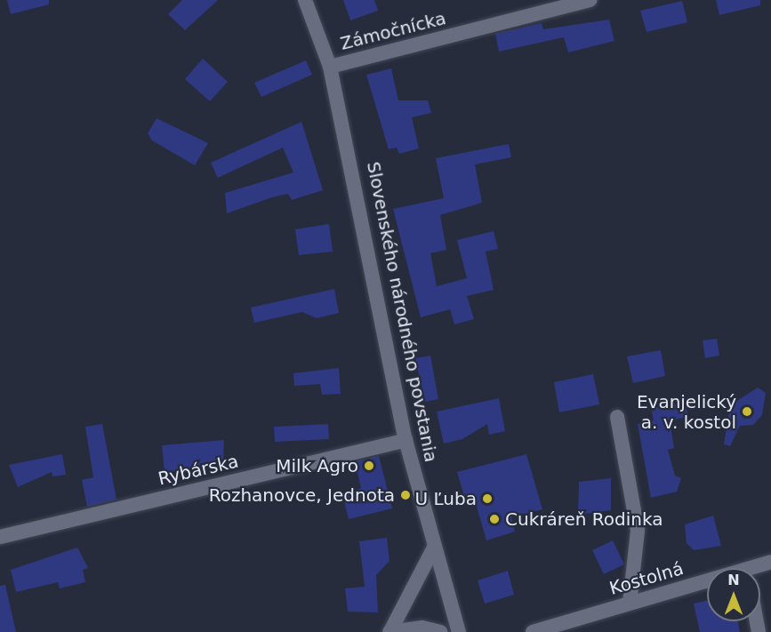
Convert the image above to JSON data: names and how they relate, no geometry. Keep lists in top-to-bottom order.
{
  "streets": {
    "street": [
      "Zámočnícka",
      "Slovenského národného povstania",
      "Rybárska",
      "Kostolná"
    ]
  },
  "crossings": [
    ["Zámočnícka", "Slovenského národného povstania"],
    ["Slovenského národného povstania", "Rybárska"]
  ],
  "places": [
    "Evanjelický a. v. kostol",
    "Milk Agro",
    "Rozhanovce, Jednota",
    "U Ľuba",
    "Cukráreň Rodinka"
  ],
  "north": "top"
}
